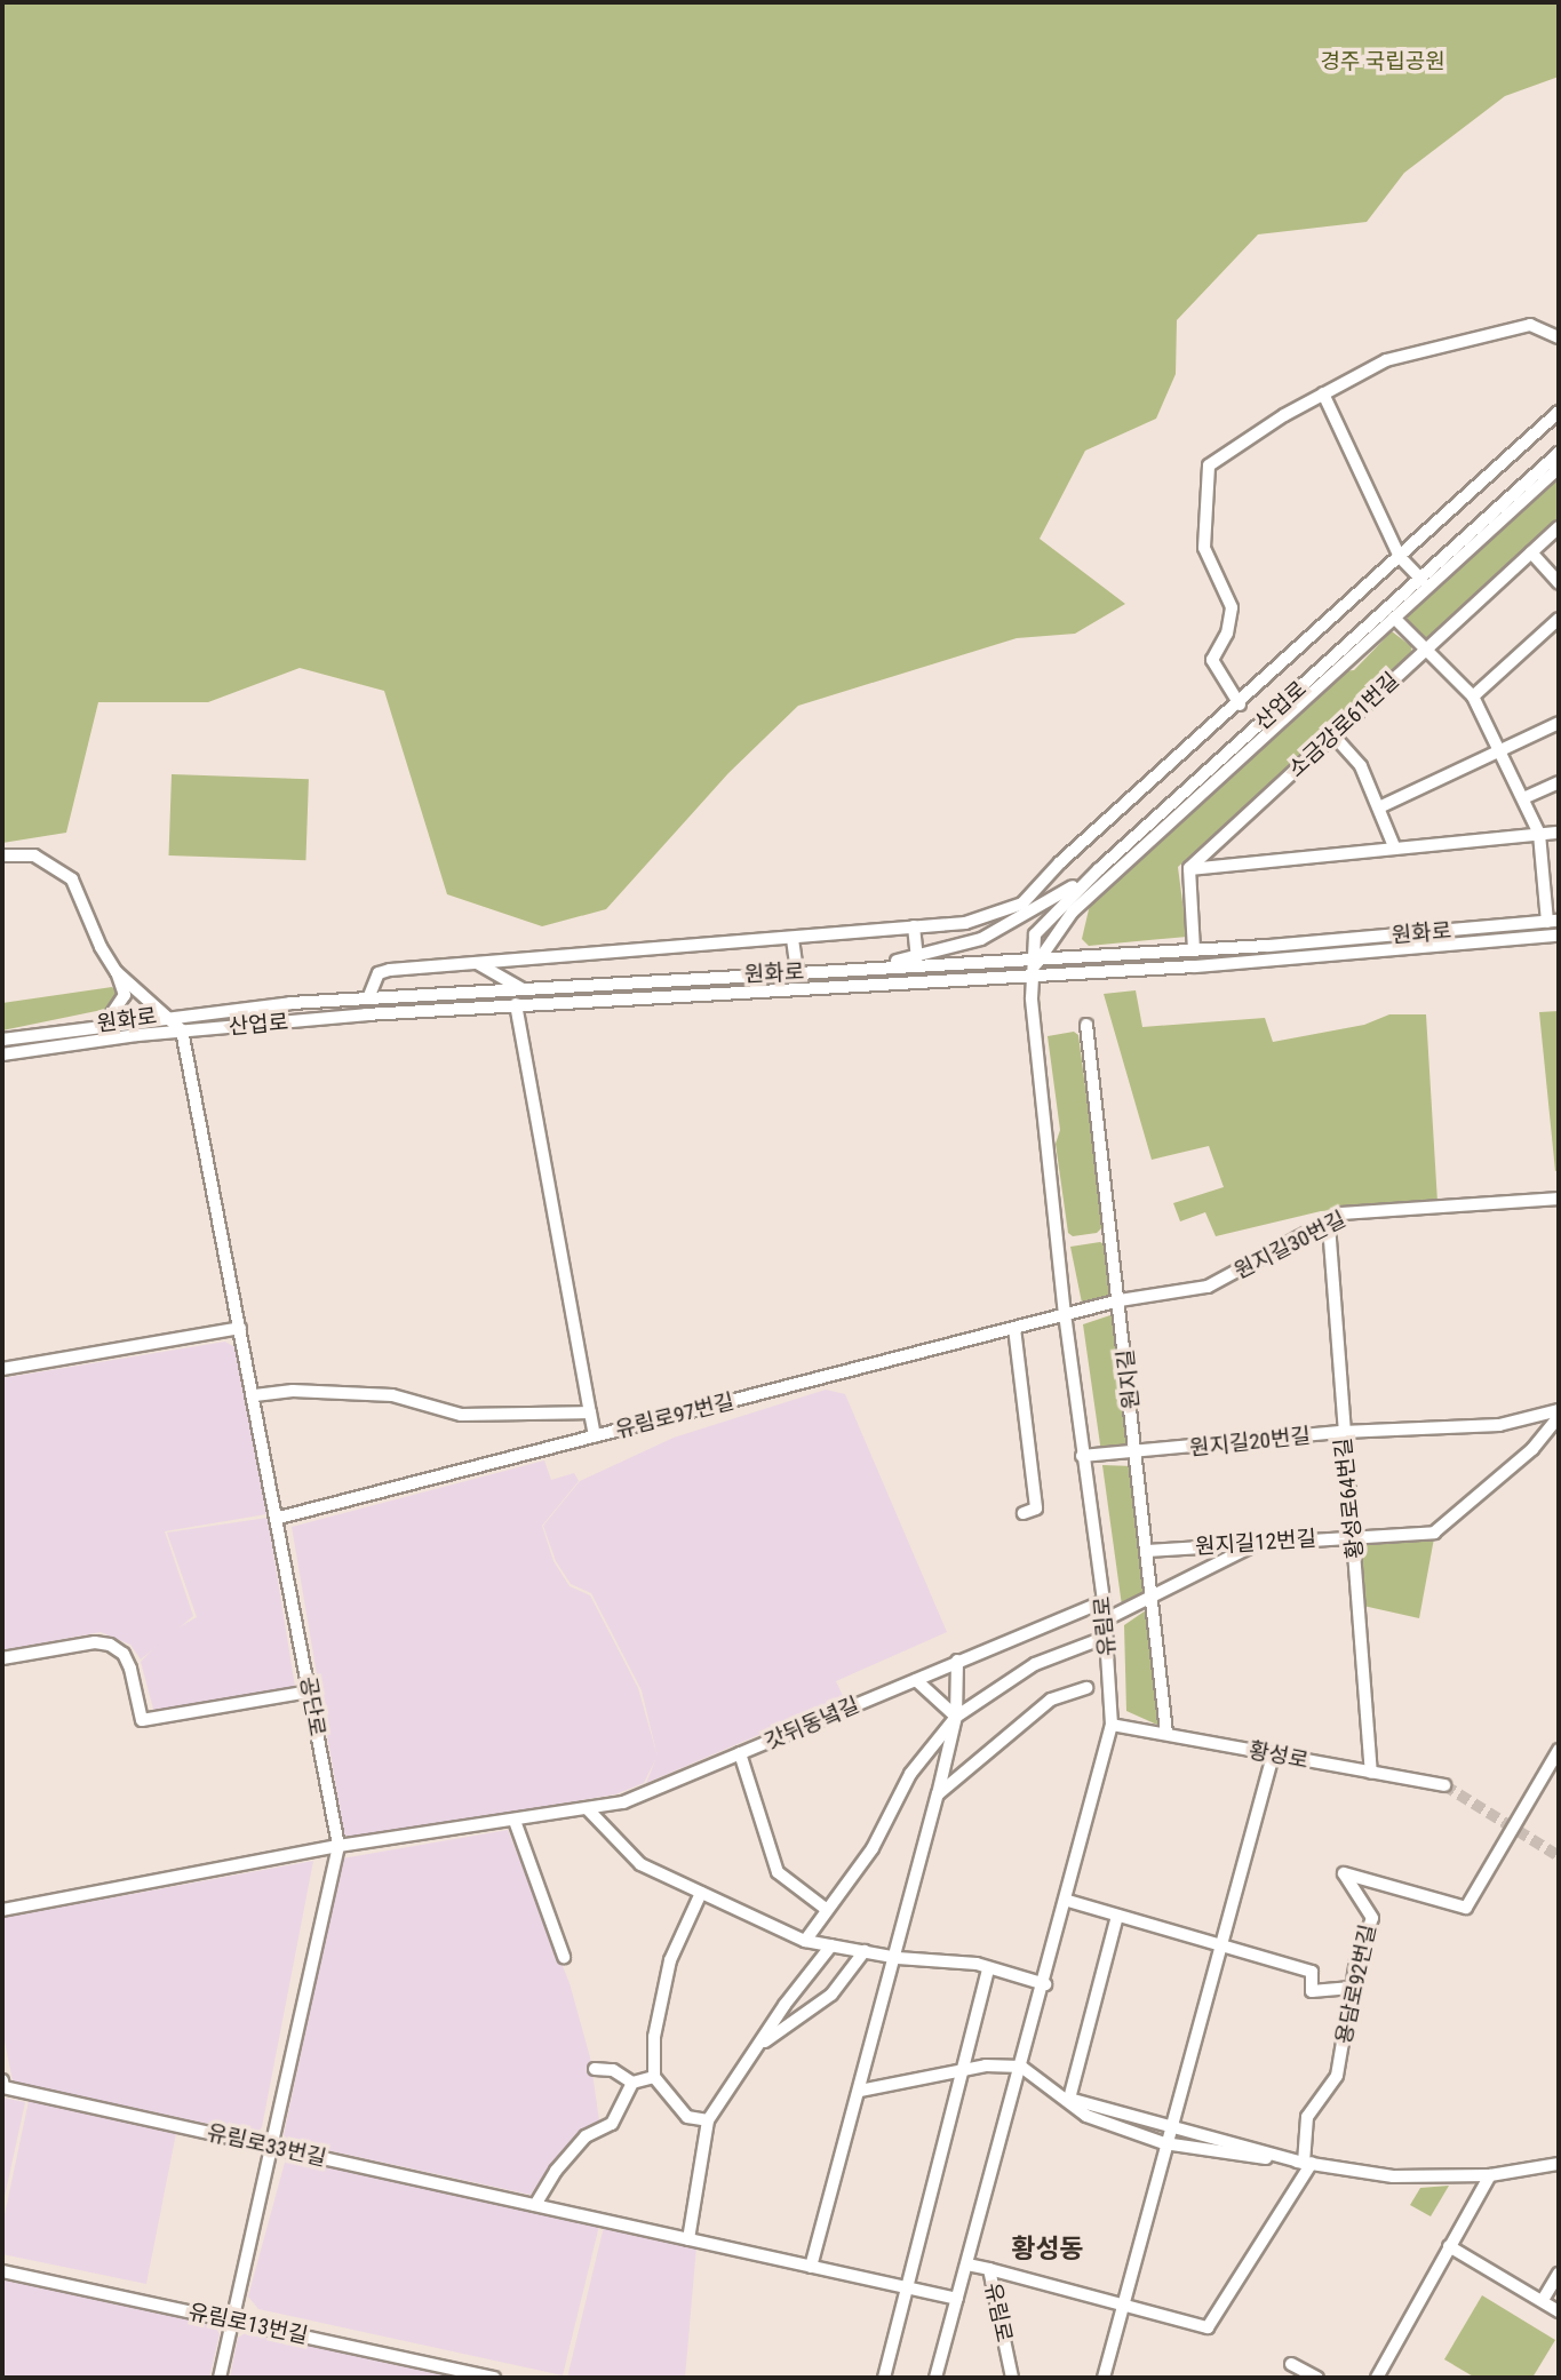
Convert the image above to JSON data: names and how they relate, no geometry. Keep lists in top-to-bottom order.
{
  "streets": {
    "street": [
      "산업로",
      "소금강로61번길",
      "원화로",
      "원지길30번길",
      "원지길",
      "유림로97번길",
      "원지길20번길",
      "황성로64번길",
      "원지길12번길",
      "유림로",
      "공단로",
      "갓뒤동녘길",
      "황성로",
      "용담로92번길",
      "유림로33번길",
      "유림로13번길"
    ]
  },
  "crossings": [
    ["산업로", "원화로"],
    ["산업로", "유림로"],
    ["산업로", "공단로"],
    ["소금강로61번길", "원화로"],
    ["원화로", "유림로"],
    ["원지길30번길", "원지길"],
    ["원지길30번길", "유림로97번길"],
    ["원지길30번길", "황성로64번길"],
    ["원지길30번길", "유림로"],
    ["원지길", "원지길20번길"],
    ["원지길", "원지길12번길"],
    ["원지길", "황성로"],
    ["유림로97번길", "유림로"],
    ["유림로97번길", "공단로"],
    ["원지길20번길", "황성로64번길"],
    ["원지길20번길", "유림로"],
    ["황성로64번길", "원지길12번길"],
    ["황성로64번길", "황성로"],
    ["유림로", "갓뒤동녘길"],
    ["유림로", "황성로"],
    ["유림로", "용담로92번길"],
    ["유림로", "유림로33번길"],
    ["공단로", "갓뒤동녘길"],
    ["공단로", "유림로33번길"],
    ["공단로", "유림로13번길"]
  ],
  "districts": ["황성동"],
  "parks": ["경주 국립공원"]
}
